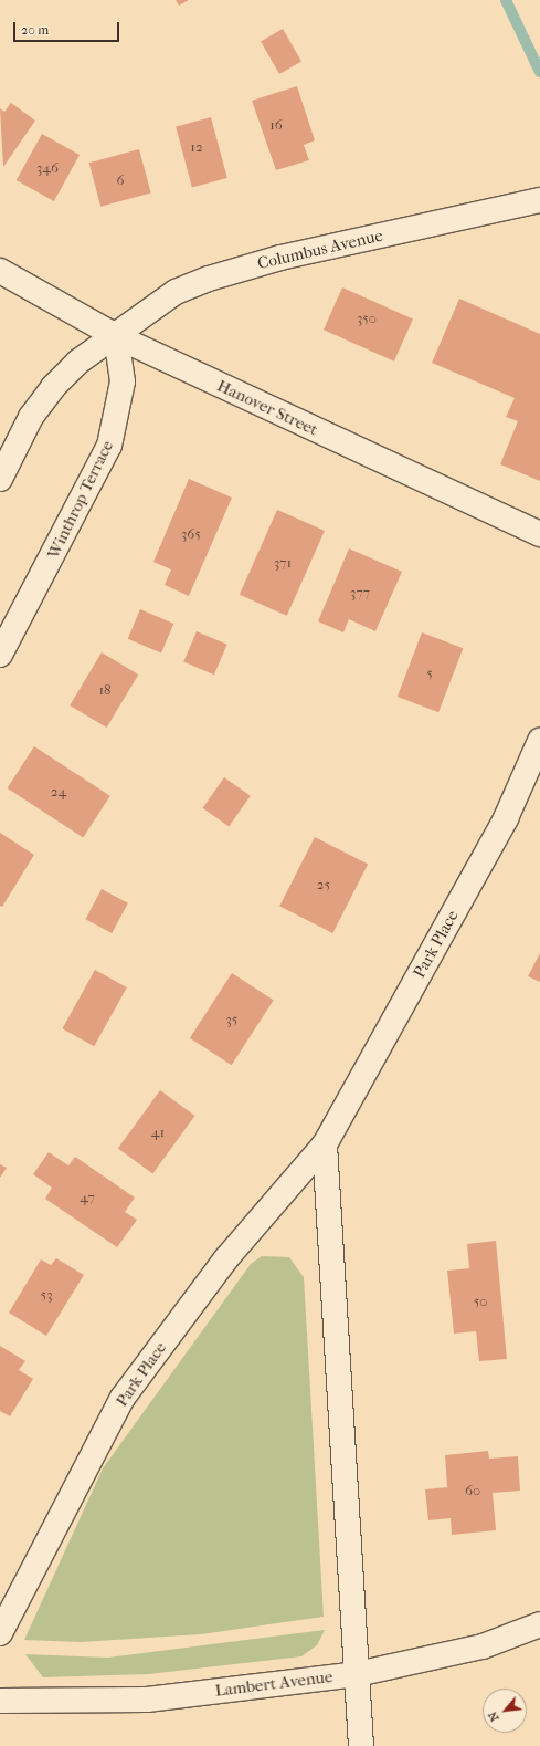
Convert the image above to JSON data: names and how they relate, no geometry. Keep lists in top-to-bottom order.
{
  "streets": {
    "street": [
      "Columbus Avenue",
      "Hanover Street",
      "Winthrop Terrace",
      "Park Place",
      "Lambert Avenue"
    ]
  },
  "crossings": [
    ["Columbus Avenue", "Hanover Street"],
    ["Columbus Avenue", "Winthrop Terrace"],
    ["Hanover Street", "Winthrop Terrace"]
  ],
  "house_numbers": [
    "16",
    "12",
    "346",
    "6",
    "350",
    "365",
    "371",
    "377",
    "5",
    "18",
    "24",
    "25",
    "35",
    "41",
    "47",
    "53",
    "50",
    "60"
  ],
  "scale_bar": "20 m",
  "north": "bottom left"
}
